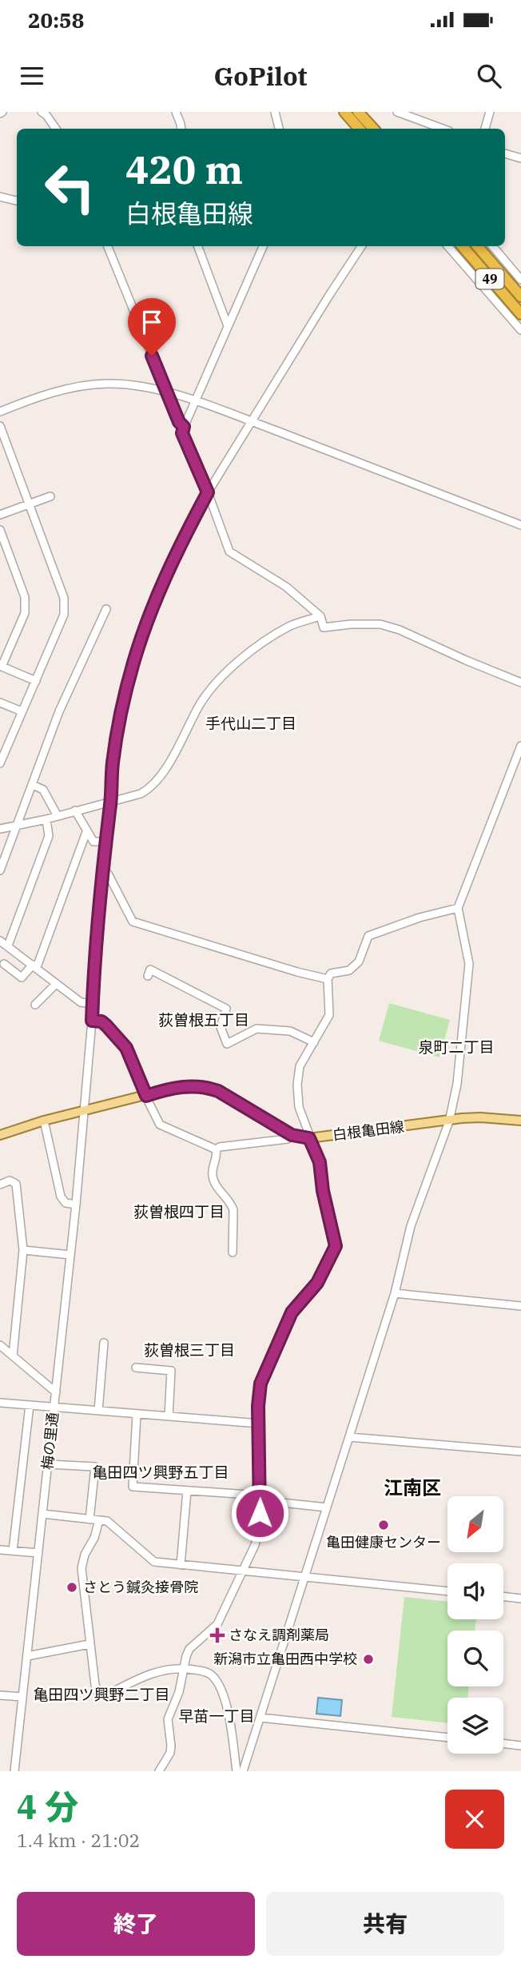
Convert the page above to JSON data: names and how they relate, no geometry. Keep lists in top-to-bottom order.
{
  "streets": {
    "highway": ["49"],
    "main road": ["白根亀田線"],
    "street": ["梅の里通"]
  },
  "crossings": [
    ["白根亀田線", "梅の里通"]
  ],
  "districts": [
    "手代山二丁目",
    "荻曽根五丁目",
    "泉町二丁目",
    "荻曽根四丁目",
    "荻曽根三丁目",
    "亀田四ツ興野五丁目",
    "江南区",
    "亀田四ツ興野二丁目",
    "早苗一丁目"
  ],
  "places": {
    "other": ["亀田健康センター", "さとう鍼灸接骨院", "新潟市立亀田西中学校"],
    "health": ["さなえ調剤薬局"]
  },
  "north": "bottom left",
  "page": {
    "status": "20:58",
    "header": "GoPilot",
    "turn": ["420 m", "白根亀田線"],
    "heading": ["4 分", "1.4 km · 21:02"],
    "buttons": ["終了", "共有"]
  }
}
